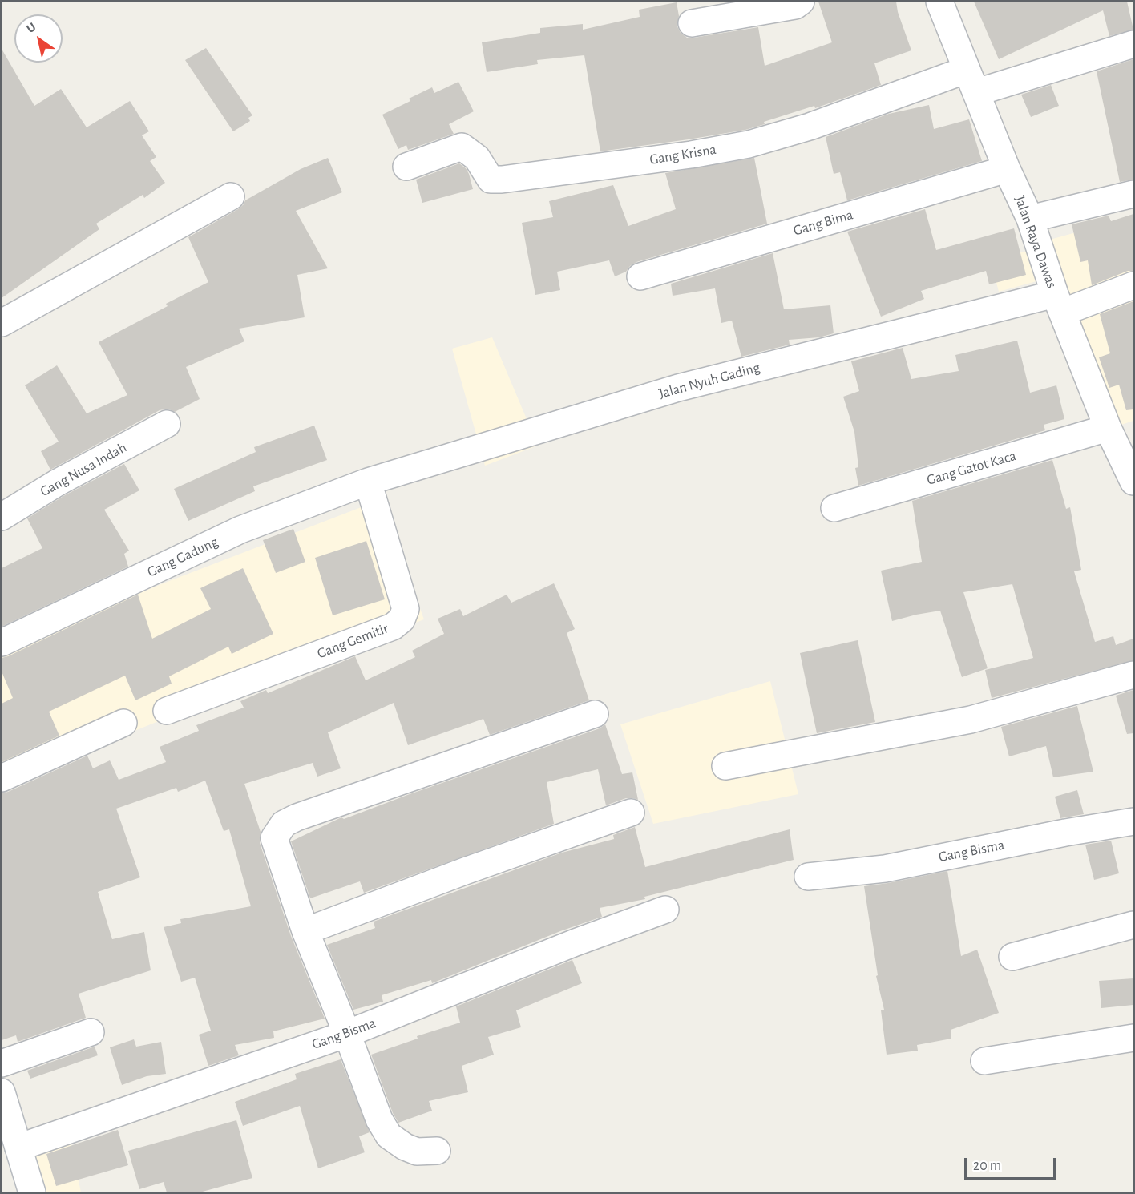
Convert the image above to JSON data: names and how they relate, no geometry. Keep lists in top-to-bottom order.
{
  "streets": {
    "street": [
      "Gang Krisna",
      "Gang Bima",
      "Jalan Raya Dawas",
      "Jalan Nyuh Gading",
      "Gang Gatot Kaca",
      "Gang Nusa Indah",
      "Gang Gadung",
      "Gang Gemitir",
      "Gang Bisma"
    ]
  },
  "crossings": [
    ["Gang Krisna", "Jalan Raya Dawas"],
    ["Gang Bima", "Jalan Raya Dawas"],
    ["Jalan Raya Dawas", "Jalan Nyuh Gading"],
    ["Jalan Raya Dawas", "Gang Gatot Kaca"],
    ["Jalan Nyuh Gading", "Gang Gadung"],
    ["Jalan Nyuh Gading", "Gang Gemitir"],
    ["Gang Gadung", "Gang Gemitir"]
  ],
  "scale_bar": "20 m",
  "north": "top left"
}
